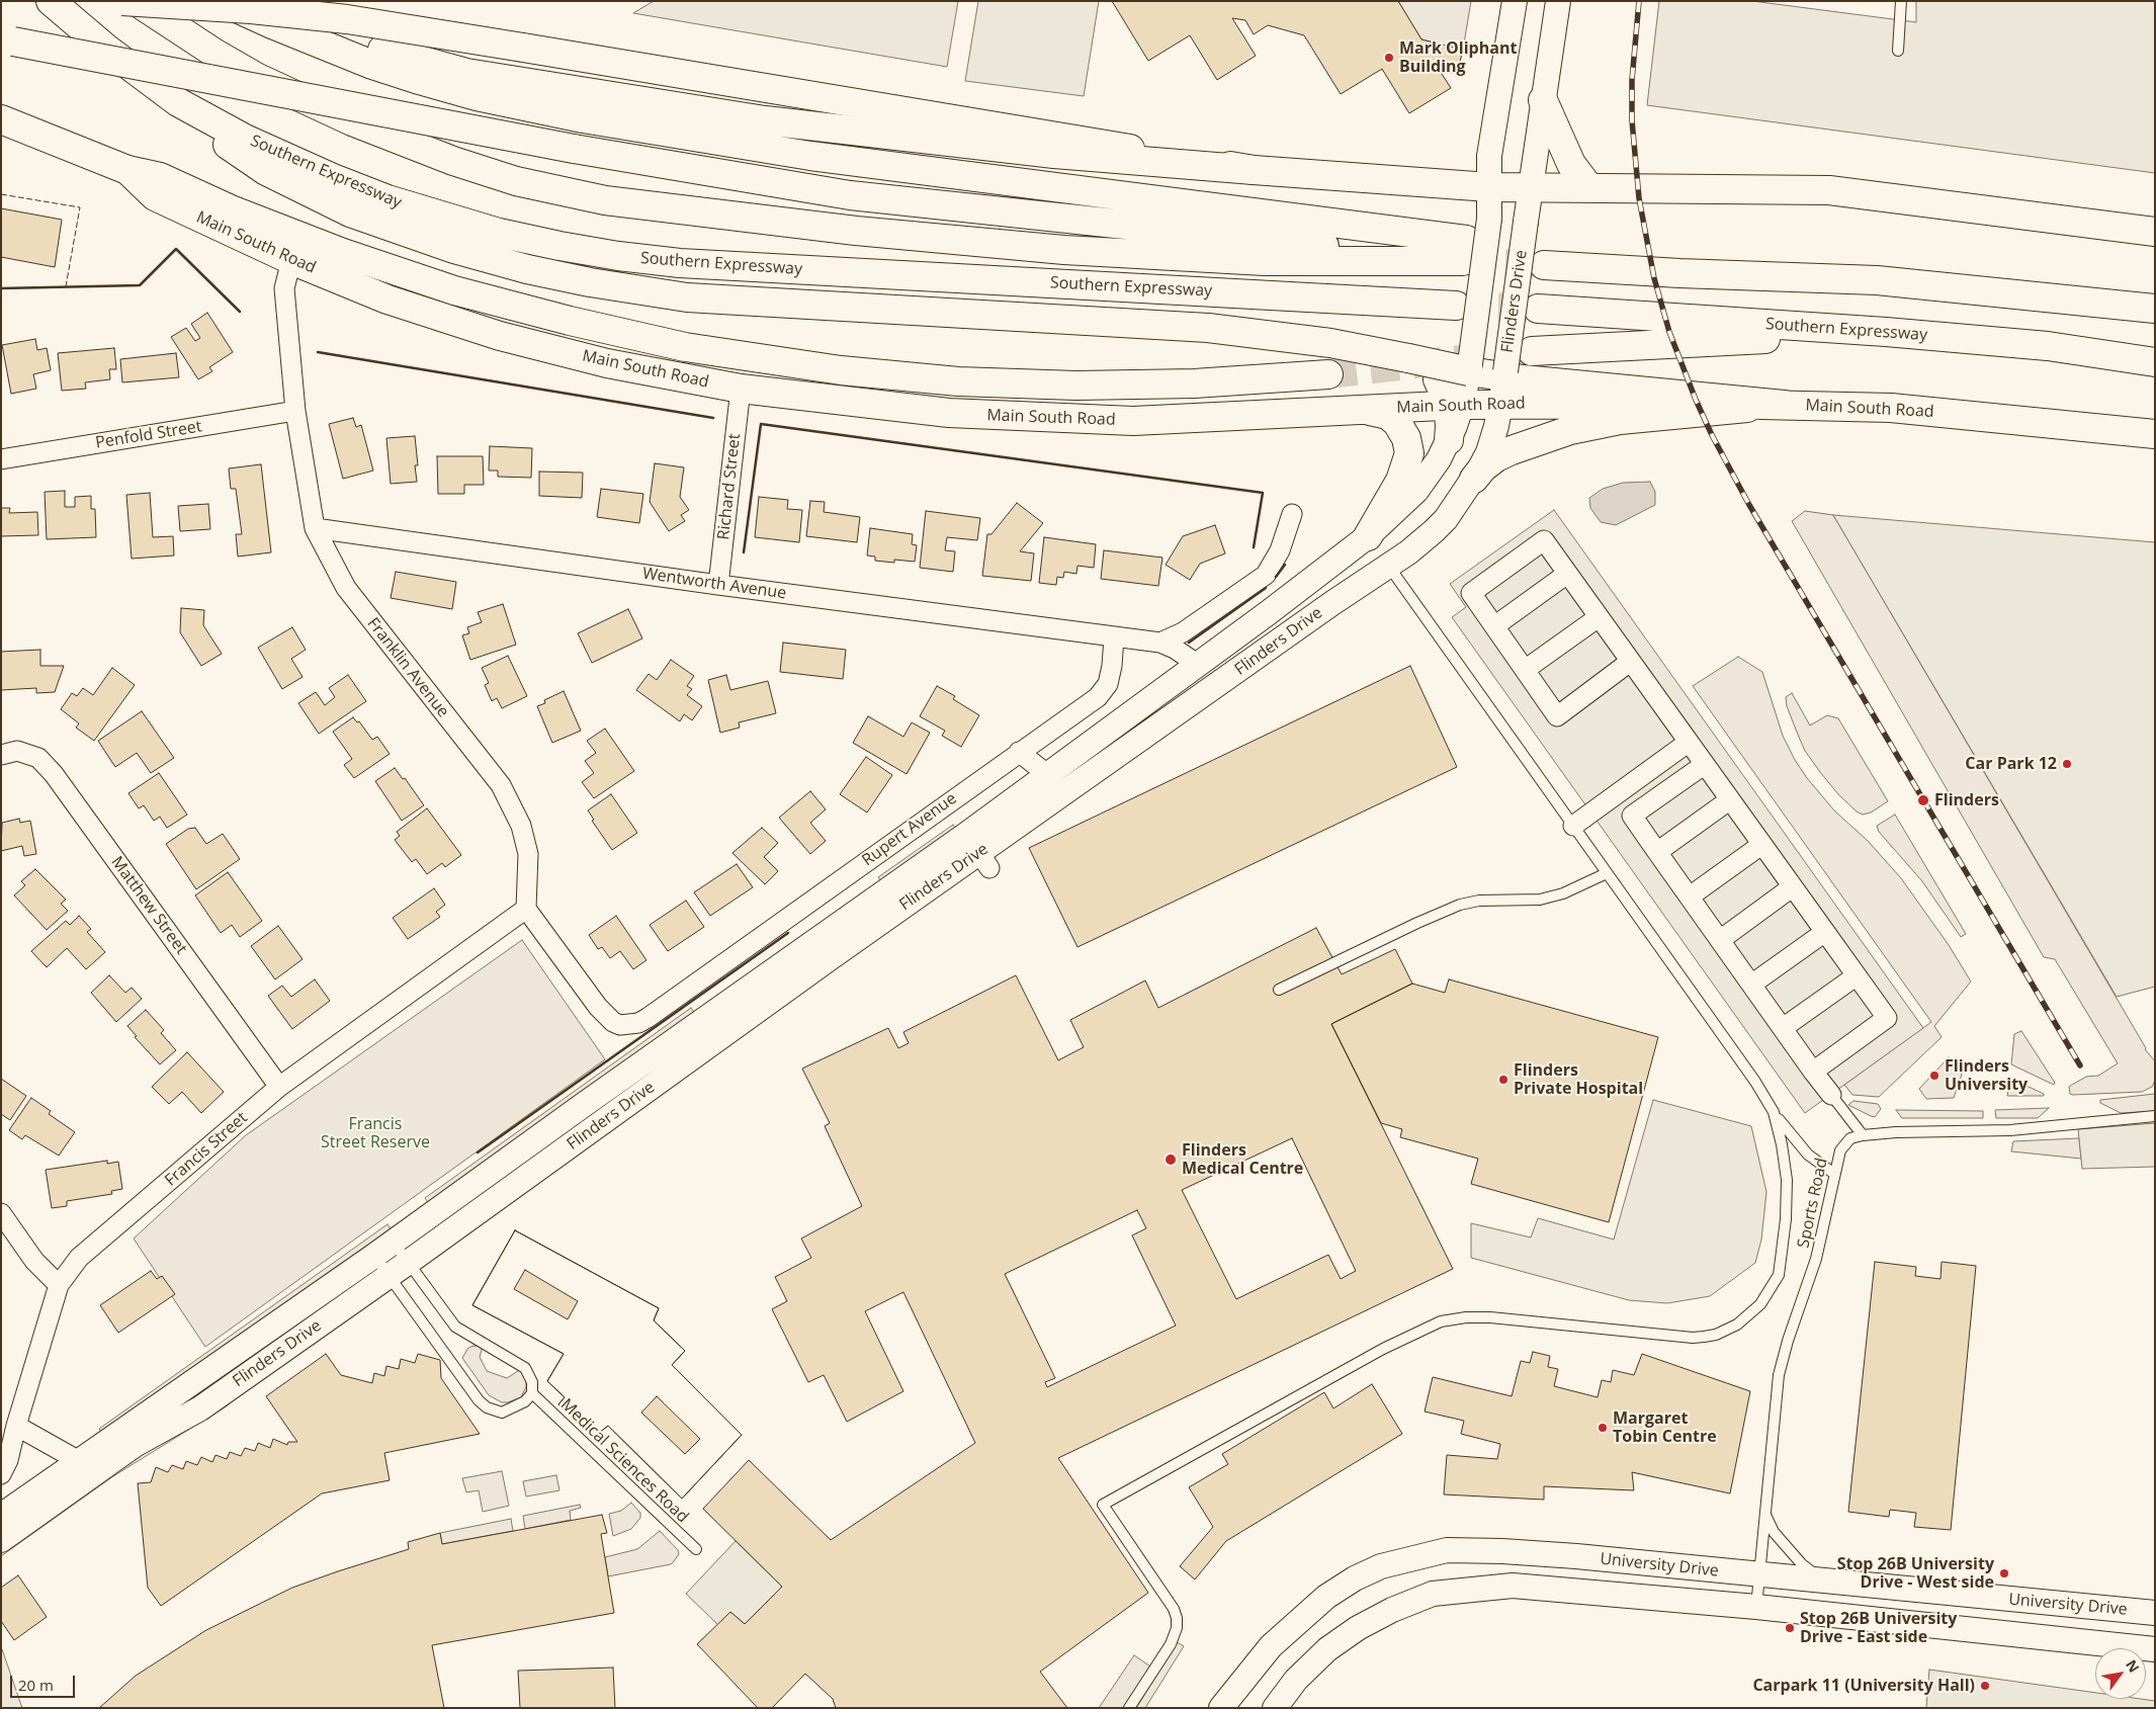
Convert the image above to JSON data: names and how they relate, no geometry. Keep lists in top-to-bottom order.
{
  "streets": {
    "highway": ["Southern Expressway", "Main South Road"],
    "street": [
      "Flinders Drive",
      "Penfold Street",
      "Richard Street",
      "Wentworth Avenue",
      "Franklin Avenue",
      "Rupert Avenue",
      "Matthew Street",
      "Francis Street",
      "University Drive"
    ],
    "lane": ["Sports Road", "Medical Sciences Road"]
  },
  "crossings": [
    ["Main South Road", "Flinders Drive"],
    ["Main South Road", "Richard Street"],
    ["Main South Road", "Franklin Avenue"],
    ["Penfold Street", "Franklin Avenue"],
    ["Richard Street", "Wentworth Avenue"],
    ["Wentworth Avenue", "Franklin Avenue"],
    ["Wentworth Avenue", "Rupert Avenue"],
    ["Franklin Avenue", "Rupert Avenue"],
    ["Franklin Avenue", "Francis Street"],
    ["Rupert Avenue", "Francis Street"],
    ["Matthew Street", "Francis Street"],
    ["Sports Road", "University Drive"]
  ],
  "parks": ["Francis Street Reserve"],
  "places": [
    "Mark Oliphant Building",
    "Car Park 12",
    "Flinders",
    "Flinders University",
    "Flinders Private Hospital",
    "Flinders Medical Centre",
    "Margaret Tobin Centre",
    "Stop 26B University Drive - West side",
    "Stop 26B University Drive - East side",
    "Carpark 11 (University Hall)"
  ],
  "scale_bar": "20 m",
  "north": "top right"
}
